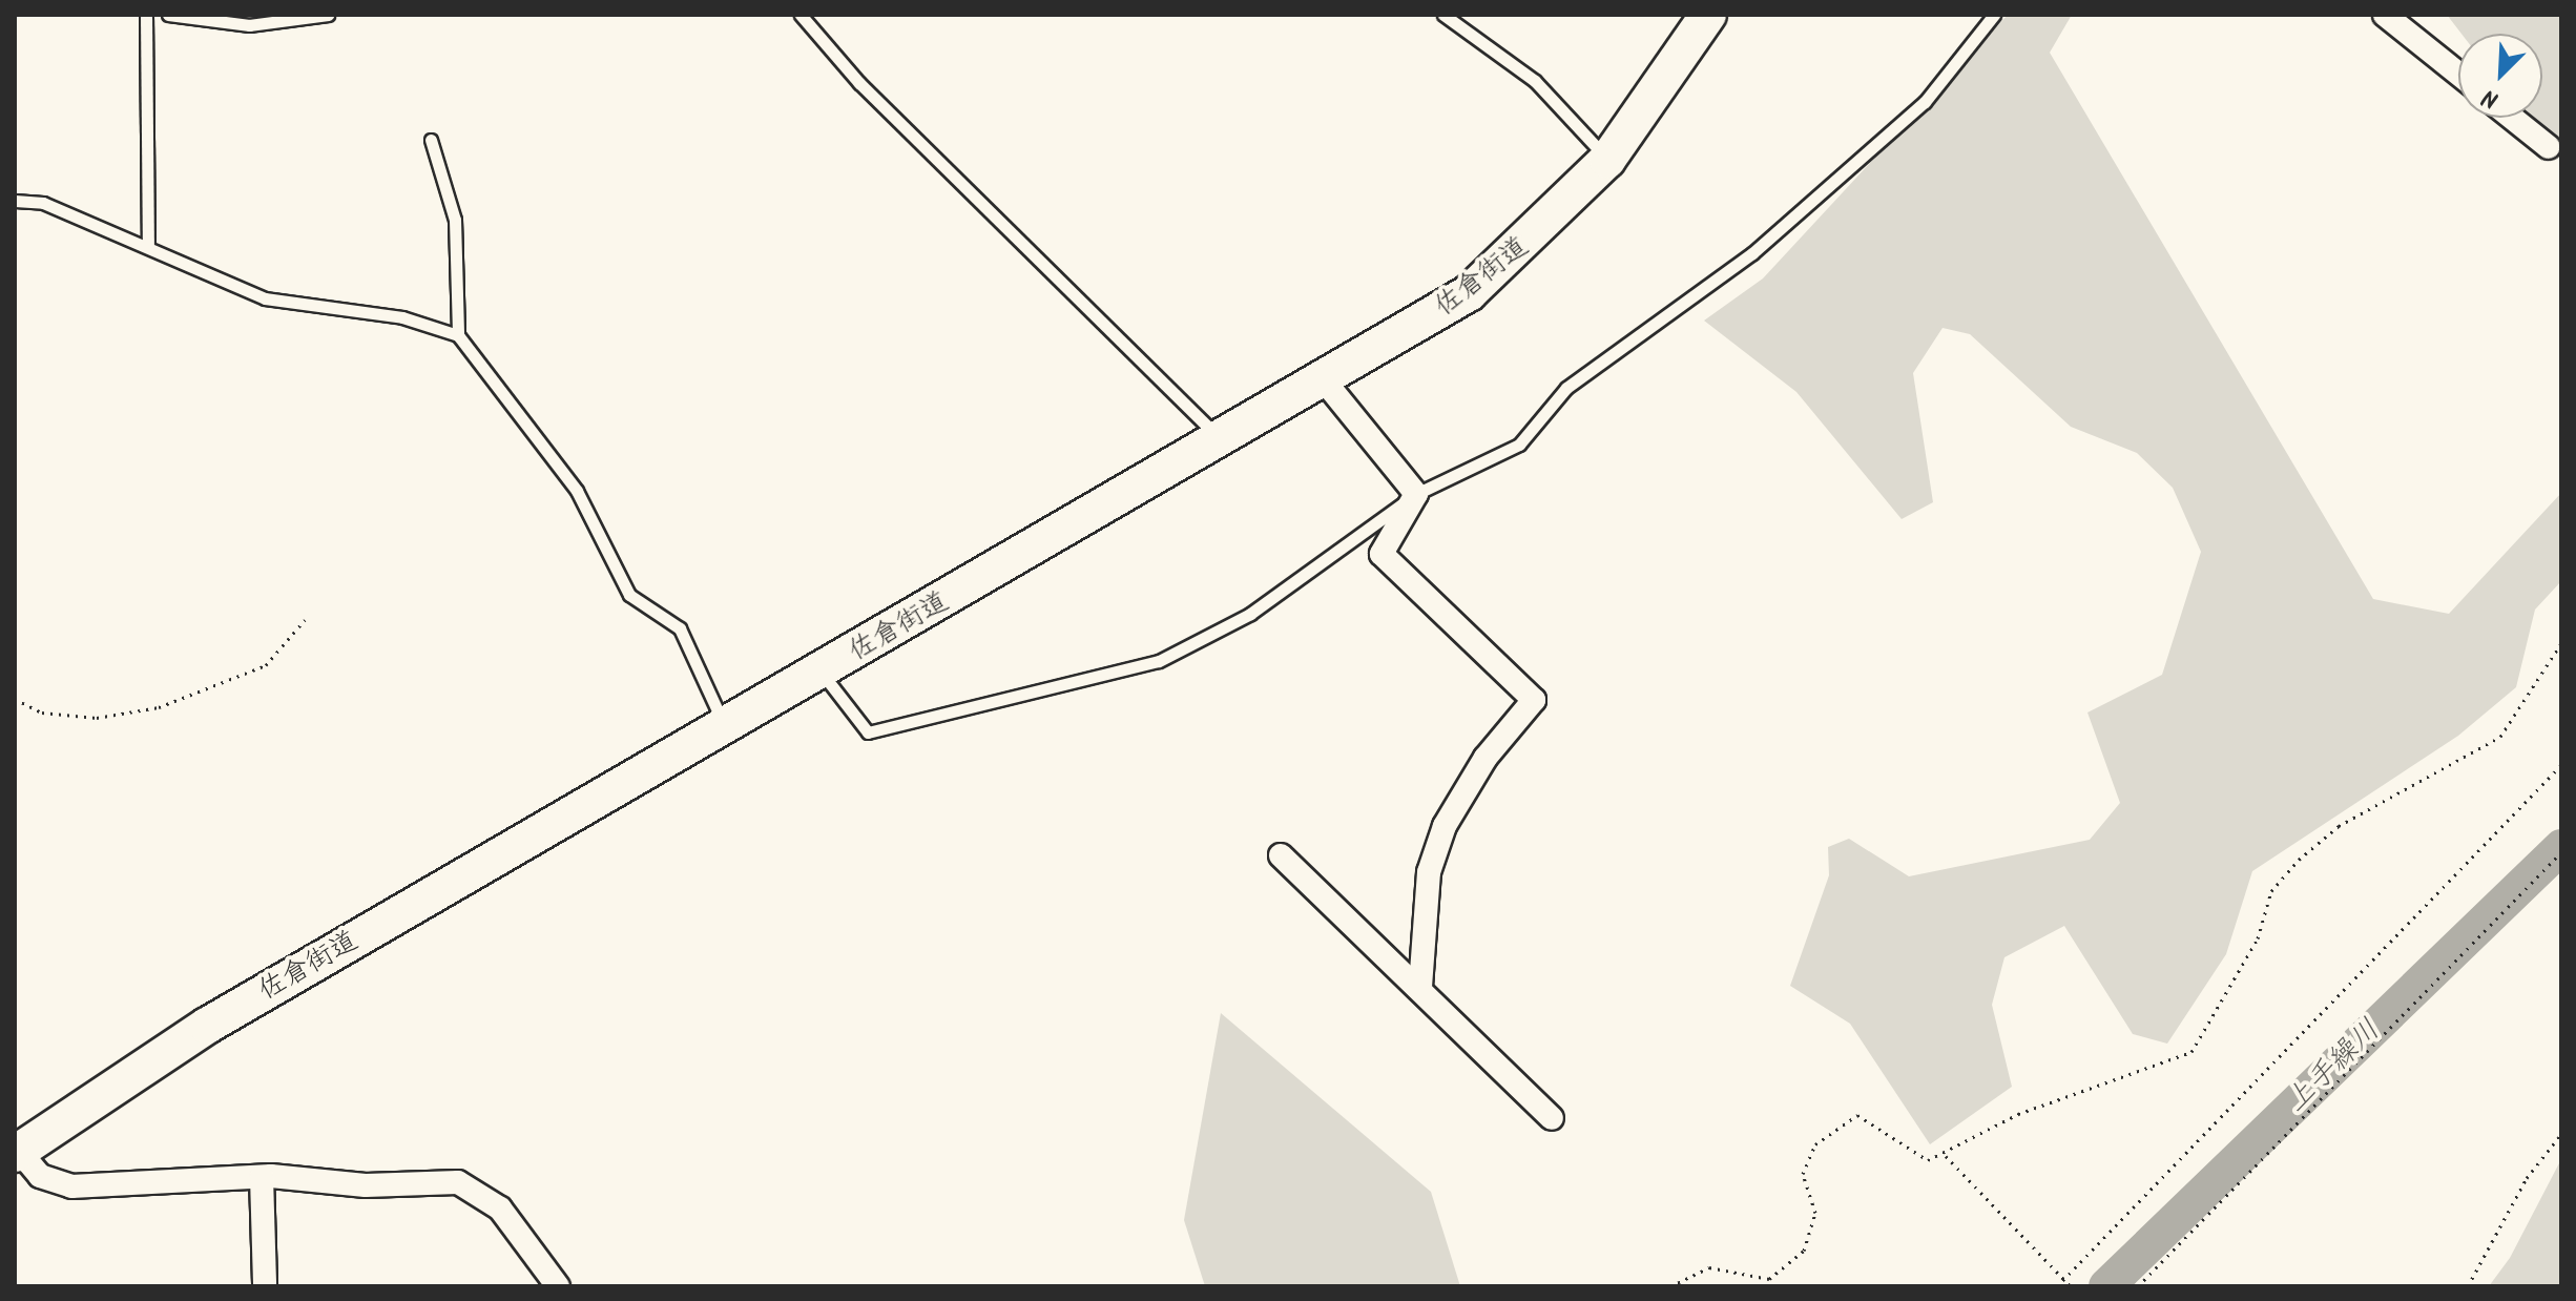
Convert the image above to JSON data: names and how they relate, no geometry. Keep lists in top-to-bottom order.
{
  "streets": {
    "main road": ["佐倉街道"]
  },
  "water": ["上手繰川"],
  "north": "bottom left"
}
